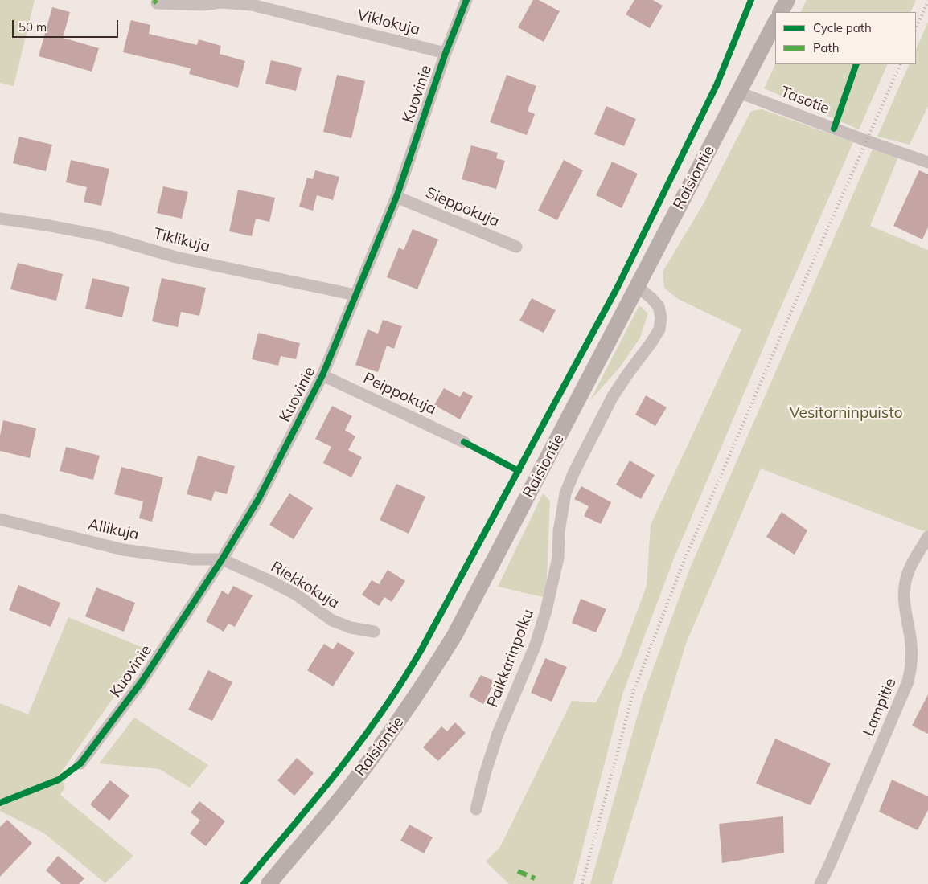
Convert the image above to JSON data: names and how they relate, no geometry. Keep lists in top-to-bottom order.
{
  "streets": {
    "main road": ["Raisiontie"],
    "street": [
      "Viklokuja",
      "Kuovinie",
      "Tasotie",
      "Sieppokuja",
      "Tiklikuja",
      "Peippokuja",
      "Allikuja",
      "Riekkokuja",
      "Paikkarinpolku",
      "Lampitie"
    ]
  },
  "crossings": [
    ["Viklokuja", "Kuovinie"],
    ["Kuovinie", "Sieppokuja"],
    ["Kuovinie", "Tiklikuja"],
    ["Kuovinie", "Peippokuja"],
    ["Kuovinie", "Allikuja"],
    ["Kuovinie", "Riekkokuja"],
    ["Tasotie", "Raisiontie"],
    ["Raisiontie", "Paikkarinpolku"],
    ["Allikuja", "Riekkokuja"]
  ],
  "parks": ["Vesitorninpuisto"],
  "legend": ["Cycle path", "Path"],
  "scale_bar": "50 m"
}
